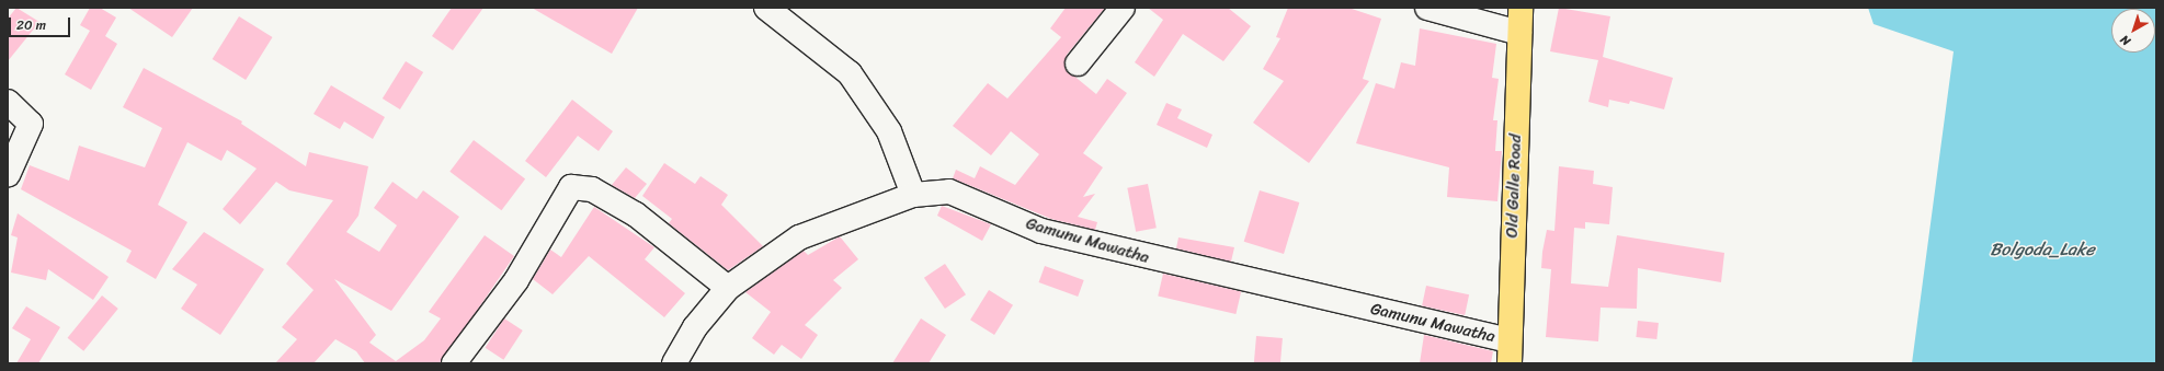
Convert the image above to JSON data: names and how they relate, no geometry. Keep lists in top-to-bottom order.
{
  "streets": {
    "highway": ["Old Galle Road"],
    "street": ["Gamunu Mawatha"]
  },
  "crossings": [
    ["Old Galle Road", "Gamunu Mawatha"]
  ],
  "water": ["Bolgoda_Lake"],
  "scale_bar": "20 m",
  "north": "bottom left"
}
